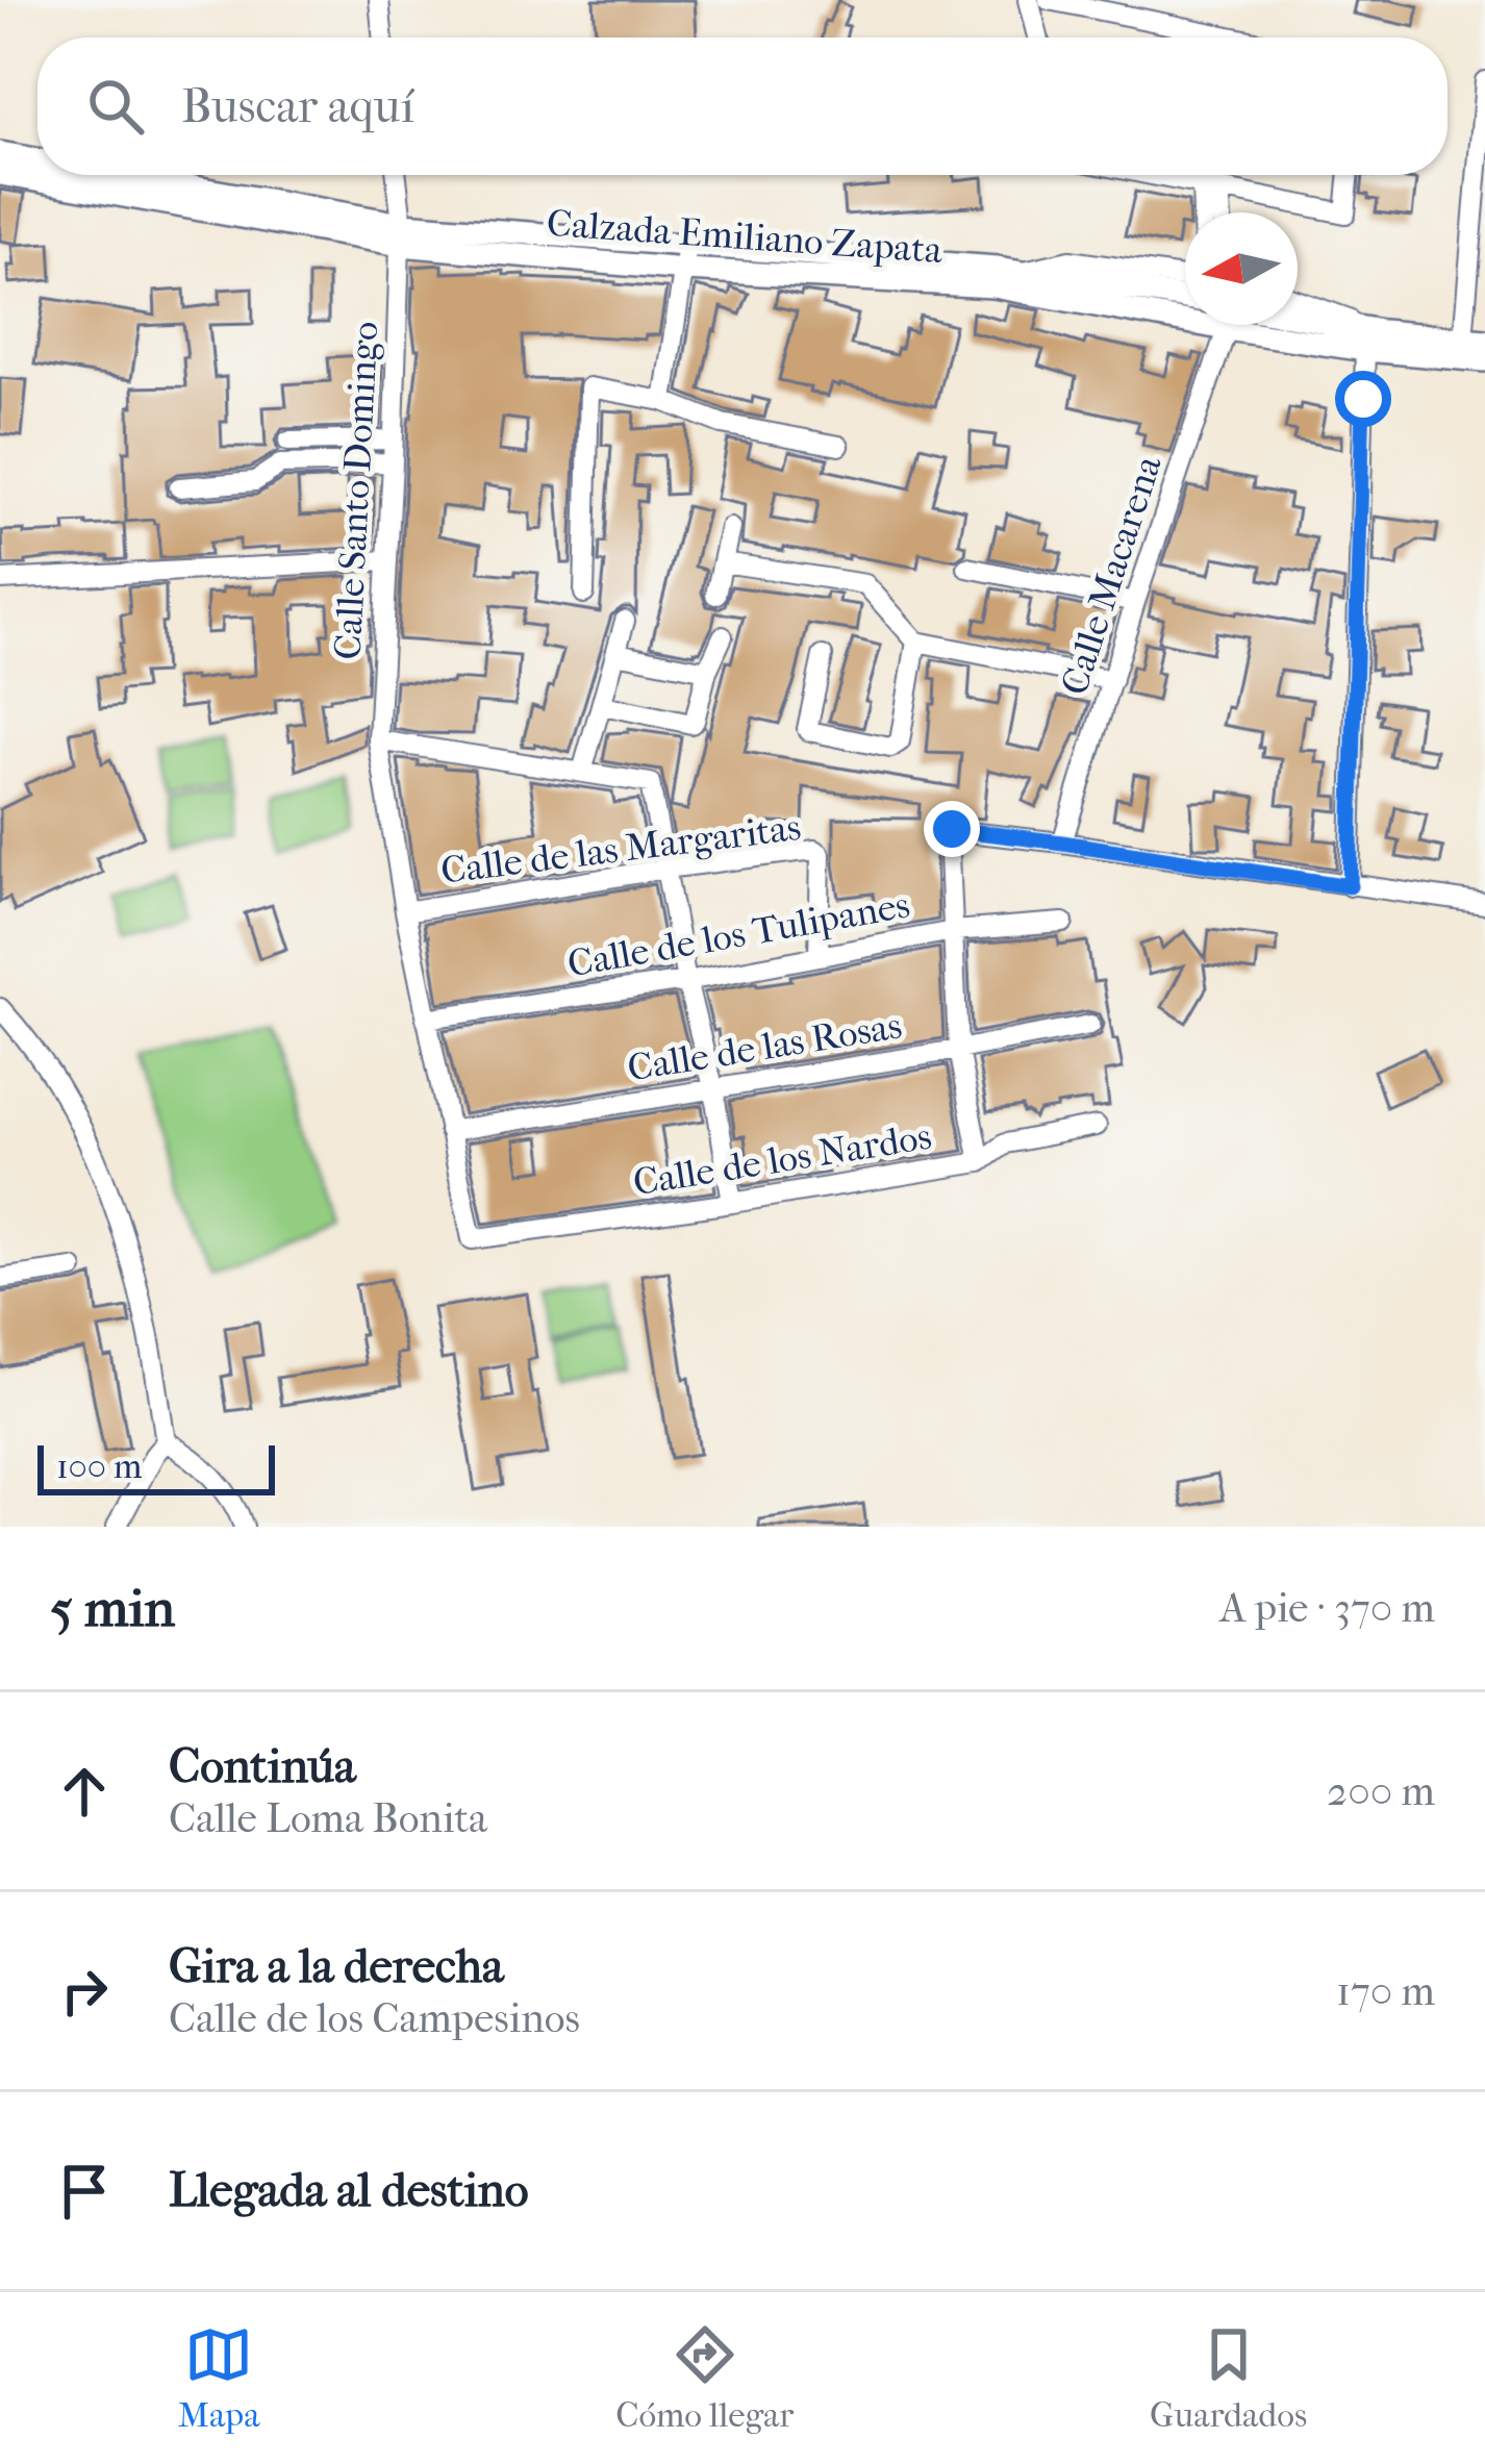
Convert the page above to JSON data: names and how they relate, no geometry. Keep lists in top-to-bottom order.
{
  "streets": {
    "main road": ["Calzada Emiliano Zapata"],
    "street": [
      "Calle Santo Domingo",
      "Calle Macarena",
      "Calle de las Margaritas",
      "Calle de los Tulipanes",
      "Calle de las Rosas",
      "Calle de los Nardos"
    ]
  },
  "crossings": [
    ["Calzada Emiliano Zapata", "Calle Santo Domingo"],
    ["Calle Santo Domingo", "Calle de las Margaritas"],
    ["Calle Santo Domingo", "Calle de los Tulipanes"],
    ["Calle Santo Domingo", "Calle de las Rosas"],
    ["Calle Santo Domingo", "Calle de los Nardos"],
    ["Calle de las Margaritas", "Calle de los Tulipanes"]
  ],
  "scale_bar": "100 m",
  "north": "left",
  "page": {
    "search": "Buscar aquí",
    "scale": "100 m",
    "heading": ["5 min", "A pie · 370 m"],
    "list": [
      ["Continúa", "Calle Loma Bonita", "200 m"],
      ["Gira a la derecha", "Calle de los Campesinos", "170 m"],
      "Llegada al destino"
    ],
    "nav": ["Mapa", "Cómo llegar", "Guardados"]
  }
}
